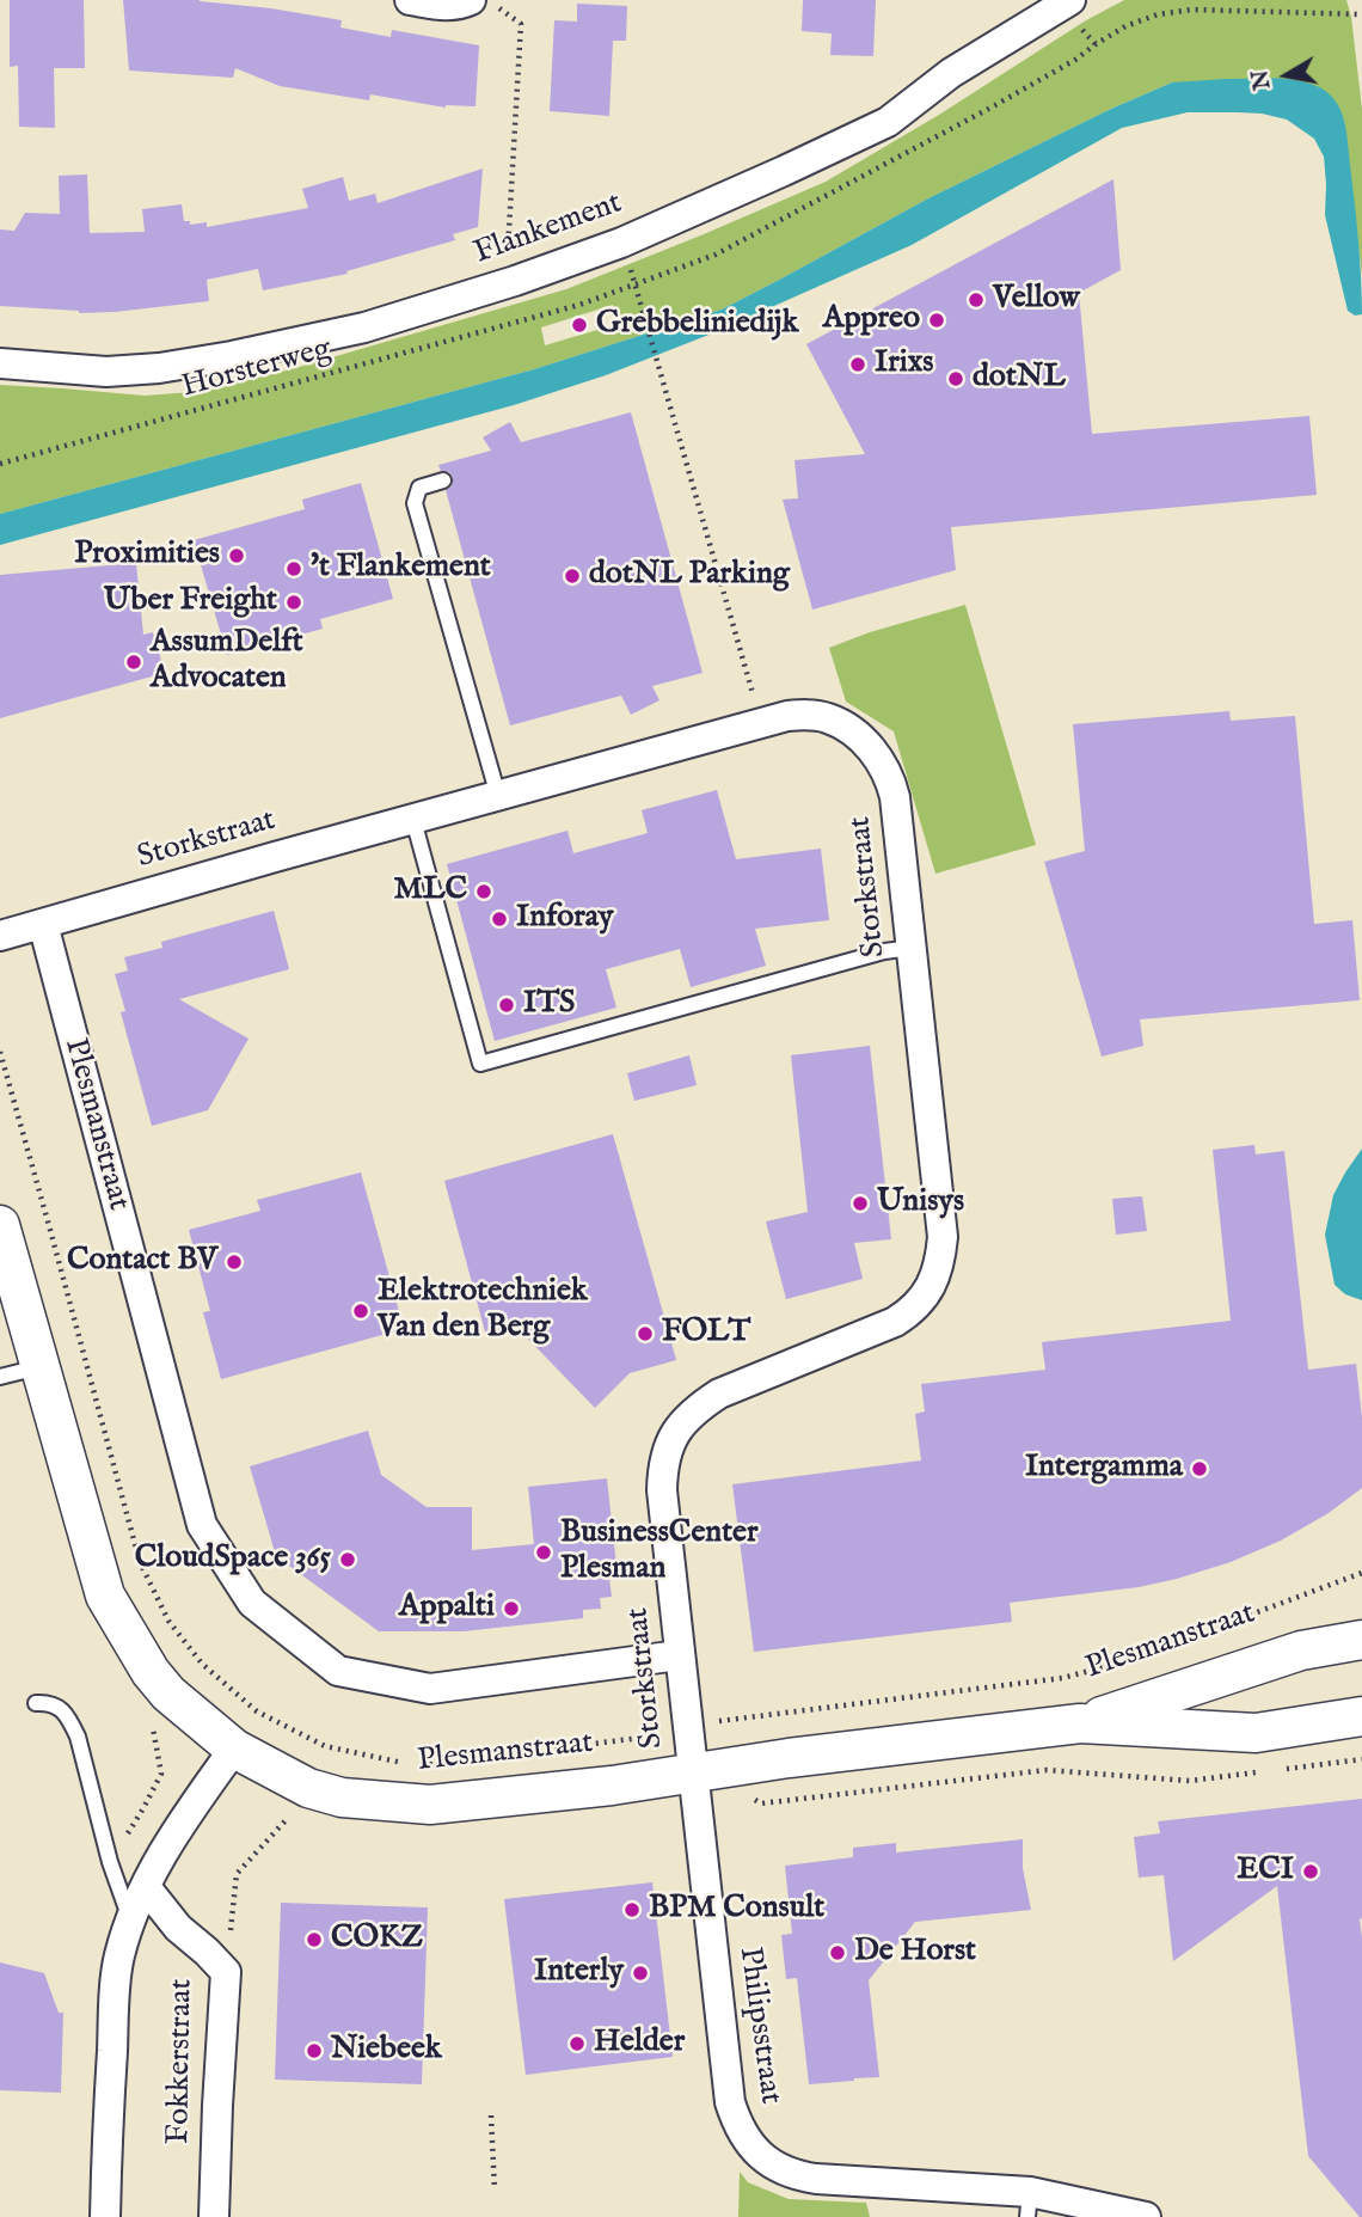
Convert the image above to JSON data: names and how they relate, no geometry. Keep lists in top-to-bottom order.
{
  "streets": {
    "street": [
      "Flankement",
      "Storkstraat",
      "Plesmanstraat",
      "Philipsstraat",
      "Fokkerstraat"
    ],
    "path": ["Horsterweg"]
  },
  "crossings": [
    ["Storkstraat", "Plesmanstraat"],
    ["Storkstraat", "Philipsstraat"],
    ["Plesmanstraat", "Philipsstraat"]
  ],
  "places": [
    "Vellow",
    "Appreo",
    "Grebbeliniedijk",
    "Irixs",
    "dotNL",
    "Proximities",
    "'t Flankement",
    "dotNL Parking",
    "Uber Freight",
    "AssumDelft Advocaten",
    "MLC",
    "Inforay",
    "ITS",
    "Unisys",
    "Contact BV",
    "Elektrotechniek Van den Berg",
    "FOLT",
    "Intergamma",
    "BusinessCenter Plesman",
    "CloudSpace 365",
    "Appalti",
    "ECI",
    "BPM Consult",
    "COKZ",
    "De Horst",
    "Interly",
    "Helder",
    "Niebeek"
  ],
  "north": "left"
}
